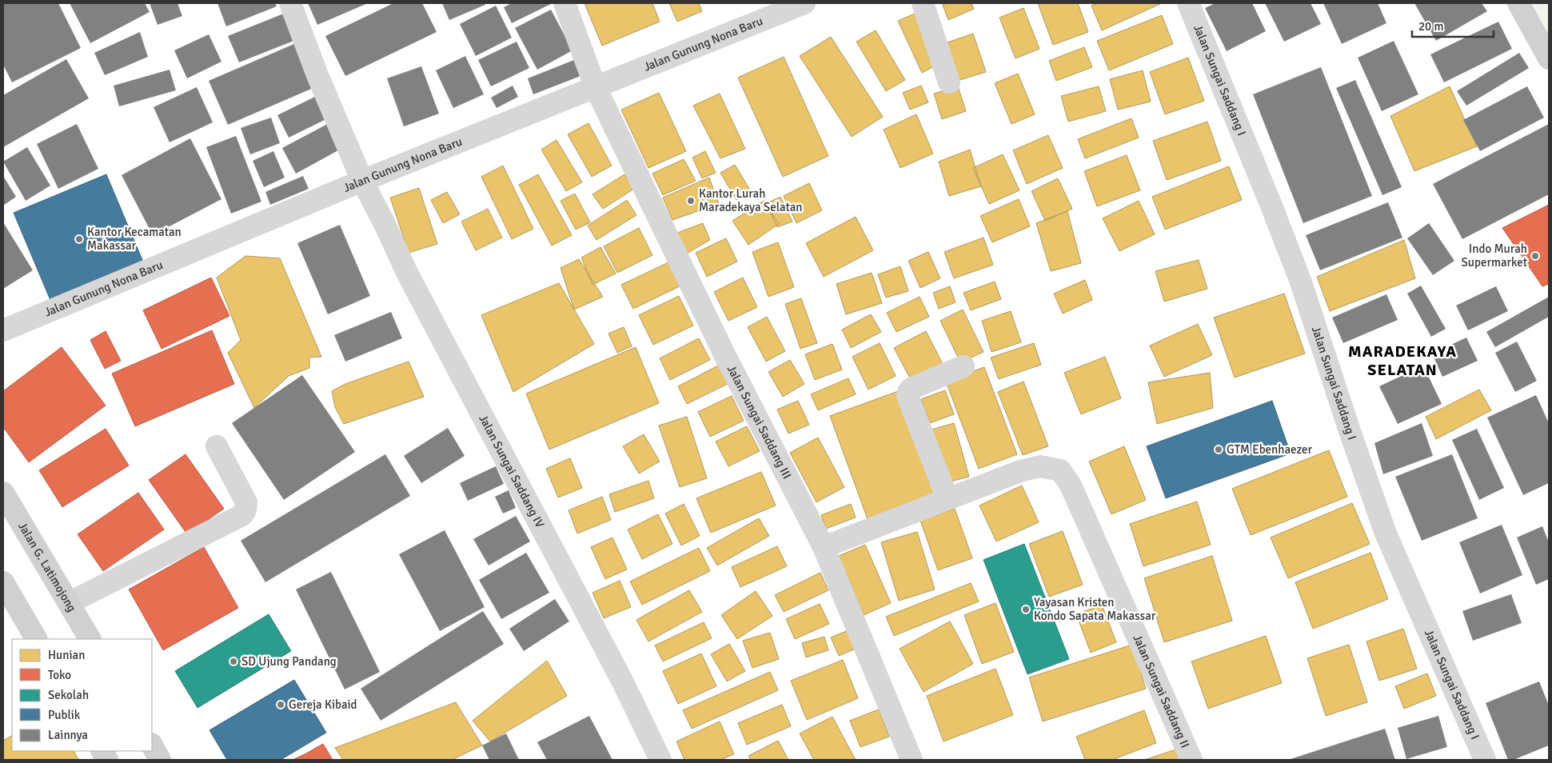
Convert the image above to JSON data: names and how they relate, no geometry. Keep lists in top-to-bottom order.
{
  "streets": {
    "main road": ["Jalan G. Latimojong"],
    "street": [
      "Jalan Gunung Nona Baru",
      "Jalan Sungai Saddang I",
      "Jalan Sungai Saddang III",
      "Jalan Sungai Saddang IV",
      "Jalan Sungai Saddang II"
    ]
  },
  "crossings": [
    ["Jalan Gunung Nona Baru", "Jalan Sungai Saddang III"],
    ["Jalan Gunung Nona Baru", "Jalan Sungai Saddang IV"]
  ],
  "districts": ["MARADEKAYA SELATAN"],
  "places": [
    "Kantor Lurah Maradekaya Selatan",
    "Kantor Kecamatan Makassar",
    "Indo Murah Supermarket",
    "GTM Ebenhaezer",
    "Yayasan Kristen Kondo Sapata Makassar",
    "SD Ujung Pandang",
    "Gereja Kibaid"
  ],
  "legend": [
    "Hunian",
    "Toko",
    "Sekolah",
    "Publik",
    "Lainnya"
  ],
  "scale_bar": "20 m"
}
